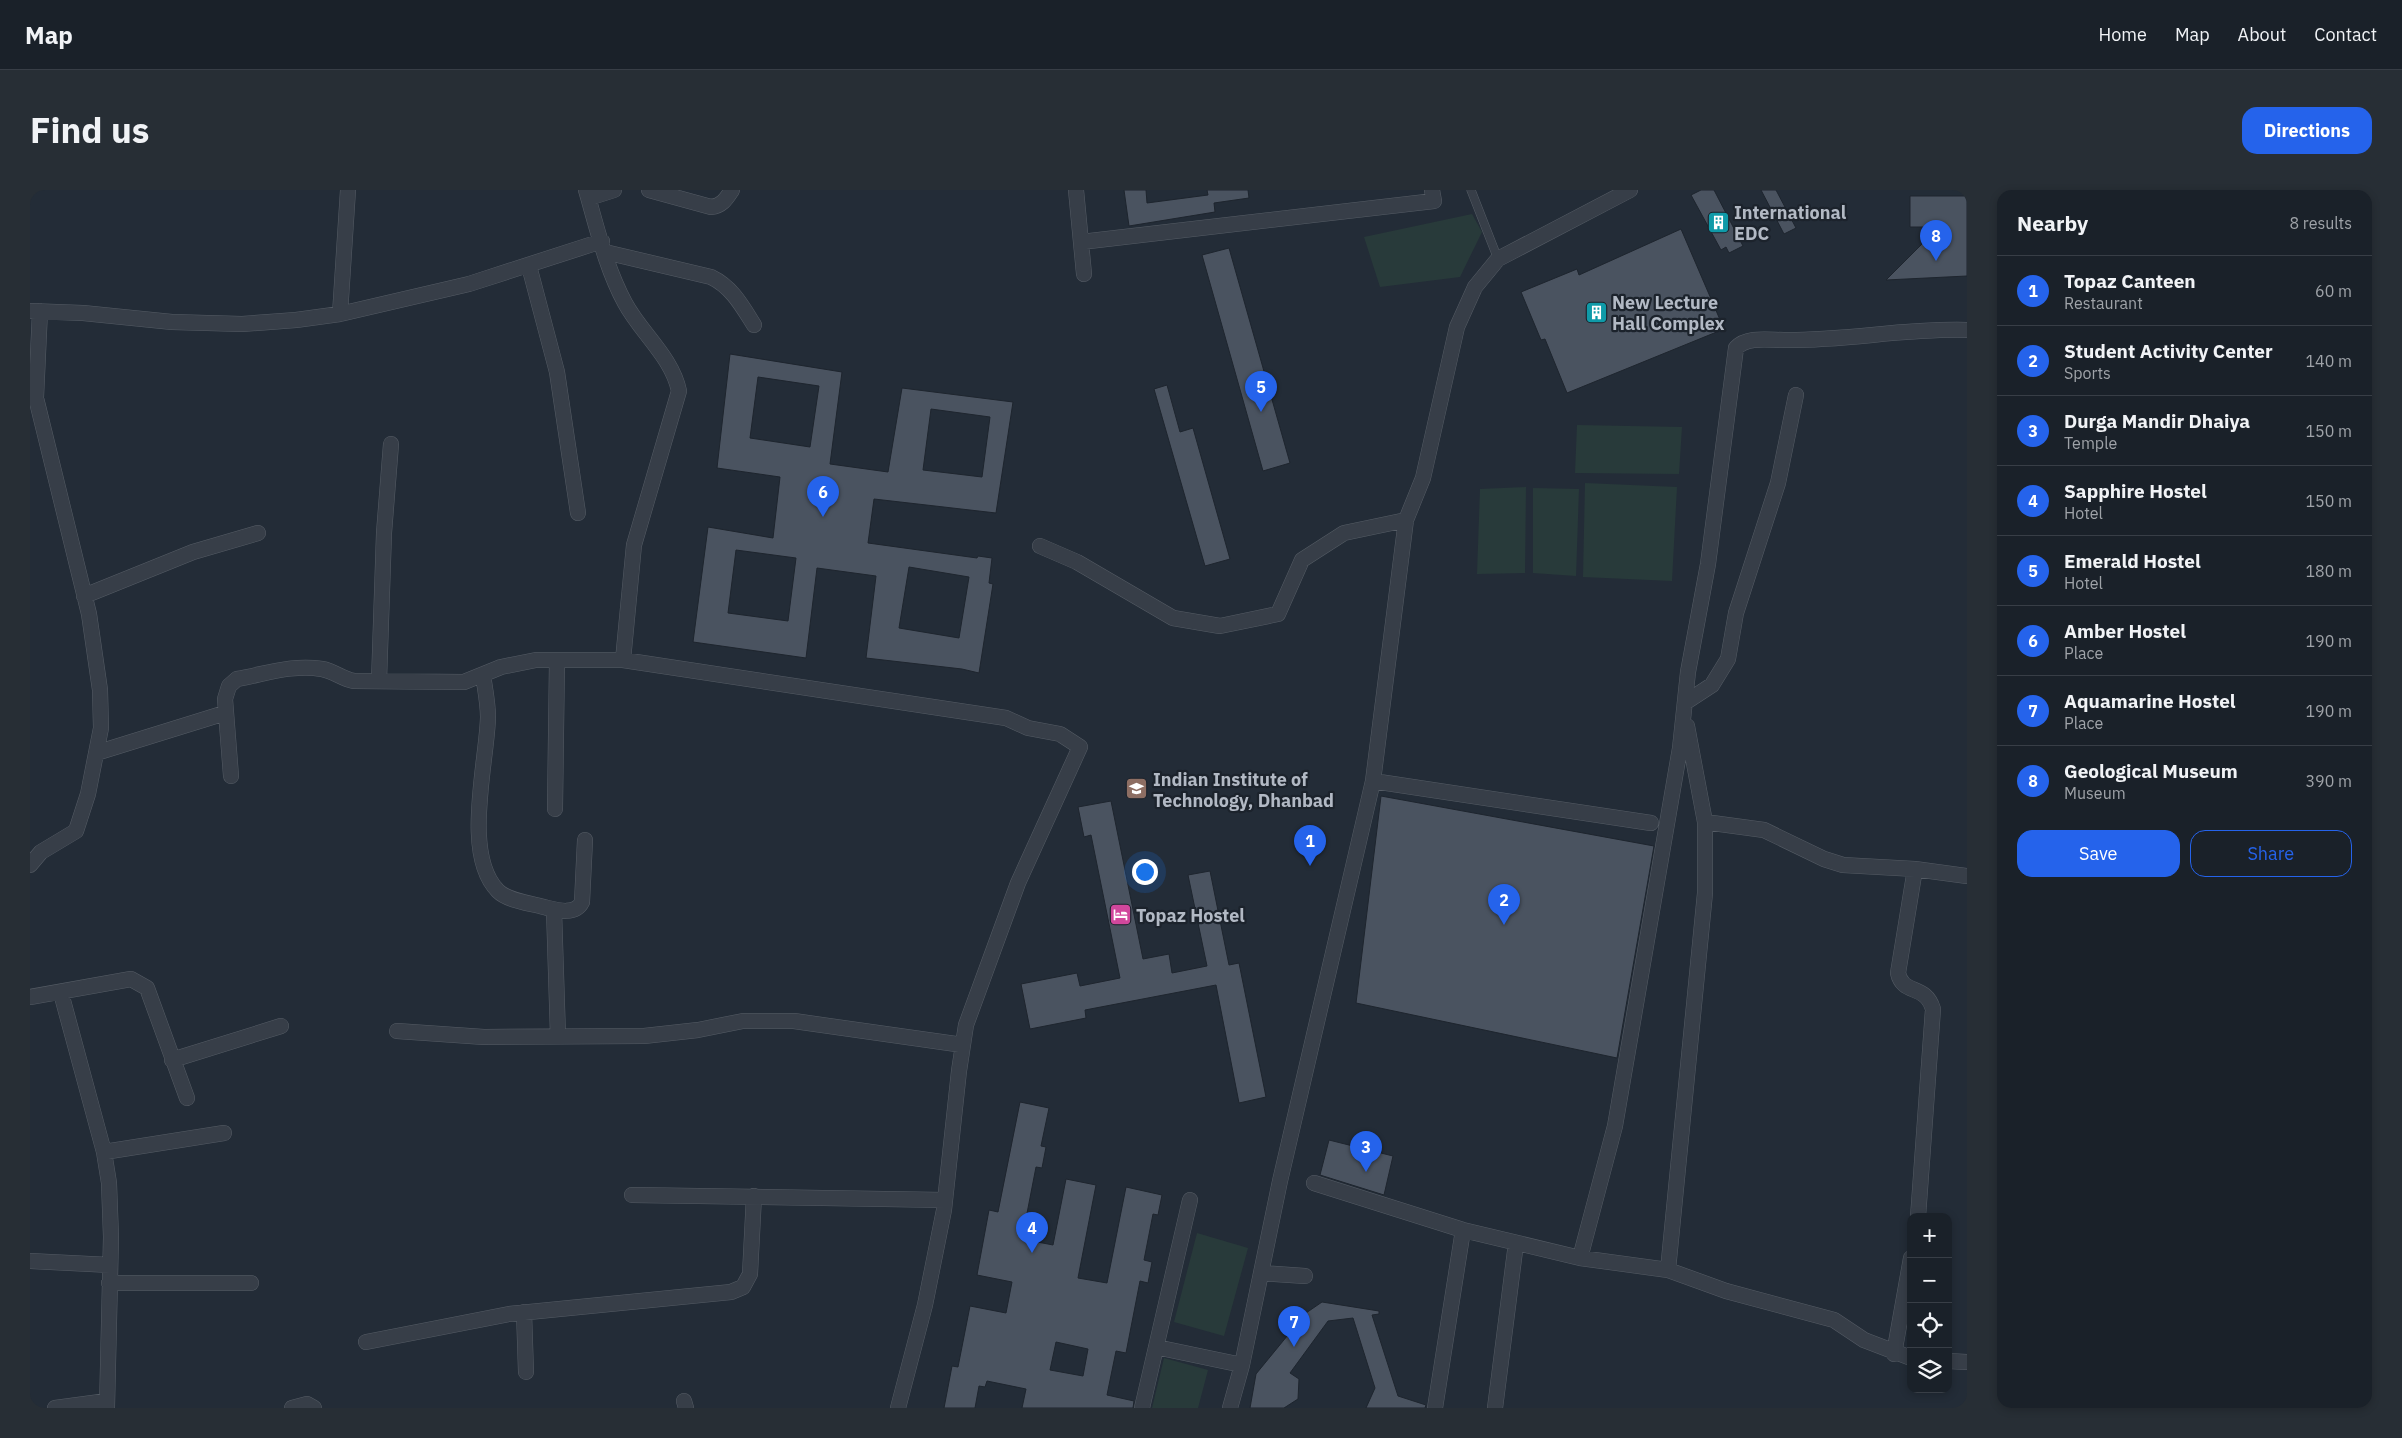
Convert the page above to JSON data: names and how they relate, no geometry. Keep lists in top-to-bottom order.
{
  "places": {
    "building": ["International EDC", "New Lecture Hall Complex"],
    "school or university": ["Indian Institute of Technology, Dhanbad"],
    "hotel": ["Topaz Hostel"]
  },
  "page": {
    "header": "Map",
    "nav": [
      "Home",
      "Map",
      "About",
      "Contact"
    ],
    "title": "Find us",
    "buttons": [
      "Directions",
      ["Save", "Share"]
    ],
    "heading": ["Nearby", "8 results"],
    "pins": [
      "8",
      "5",
      "6",
      "1",
      "2",
      "3",
      "4",
      "7"
    ],
    "list": [
      {
        "mark": "1",
        "name": "Topaz Canteen",
        "note": "Restaurant",
        "value": "60 m"
      },
      {
        "mark": "2",
        "name": "Student Activity Center",
        "note": "Sports",
        "value": "140 m"
      },
      {
        "mark": "3",
        "name": "Durga Mandir Dhaiya",
        "note": "Temple",
        "value": "150 m"
      },
      {
        "mark": "4",
        "name": "Sapphire Hostel",
        "note": "Hotel",
        "value": "150 m"
      },
      {
        "mark": "5",
        "name": "Emerald Hostel",
        "note": "Hotel",
        "value": "180 m"
      },
      {
        "mark": "6",
        "name": "Amber Hostel",
        "note": "Place",
        "value": "190 m"
      },
      {
        "mark": "7",
        "name": "Aquamarine Hostel",
        "note": "Place",
        "value": "190 m"
      },
      {
        "mark": "8",
        "name": "Geological Museum",
        "note": "Museum",
        "value": "390 m"
      }
    ],
    "map_buttons": ["+", "−"]
  }
}
